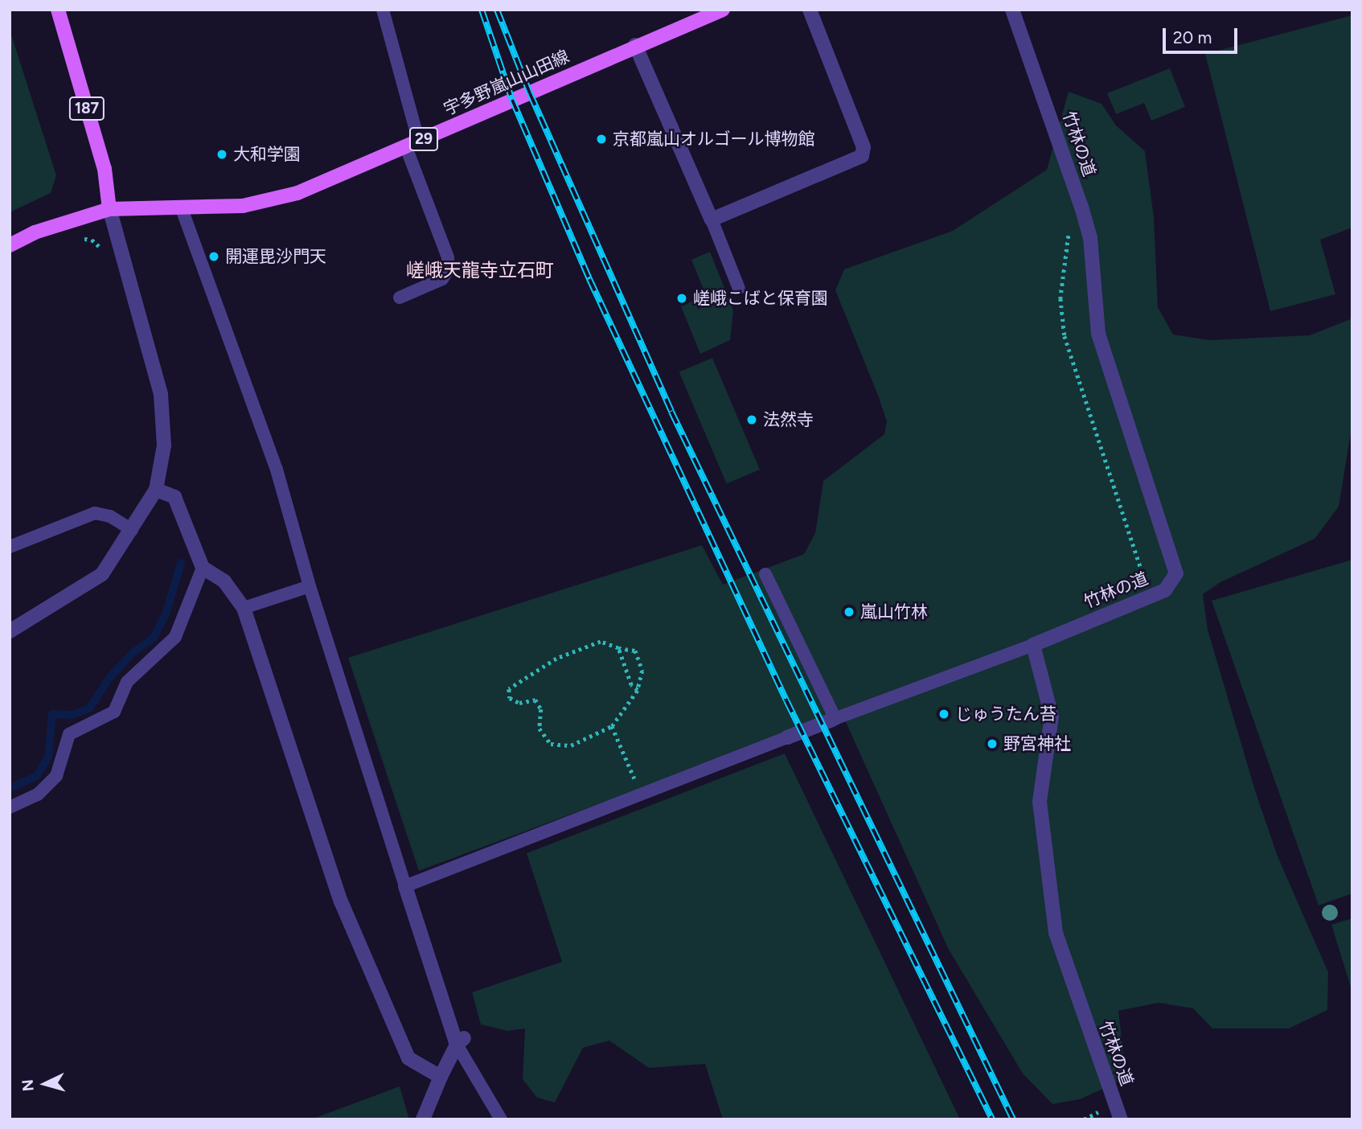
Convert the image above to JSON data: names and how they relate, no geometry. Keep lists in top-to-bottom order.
{
  "streets": {
    "main road": ["宇多野嵐山山田線", "187", "29"],
    "street": ["竹林の道"]
  },
  "crossings": [
    ["宇多野嵐山山田線", "187"]
  ],
  "districts": ["嵯峨天龍寺立石町"],
  "places": [
    "京都嵐山オルゴール博物館",
    "大和学園",
    "開運毘沙門天",
    "嵯峨こばと保育園",
    "法然寺",
    "嵐山竹林",
    "じゅうたん苔",
    "野宮神社"
  ],
  "scale_bar": "20 m",
  "north": "left"
}
